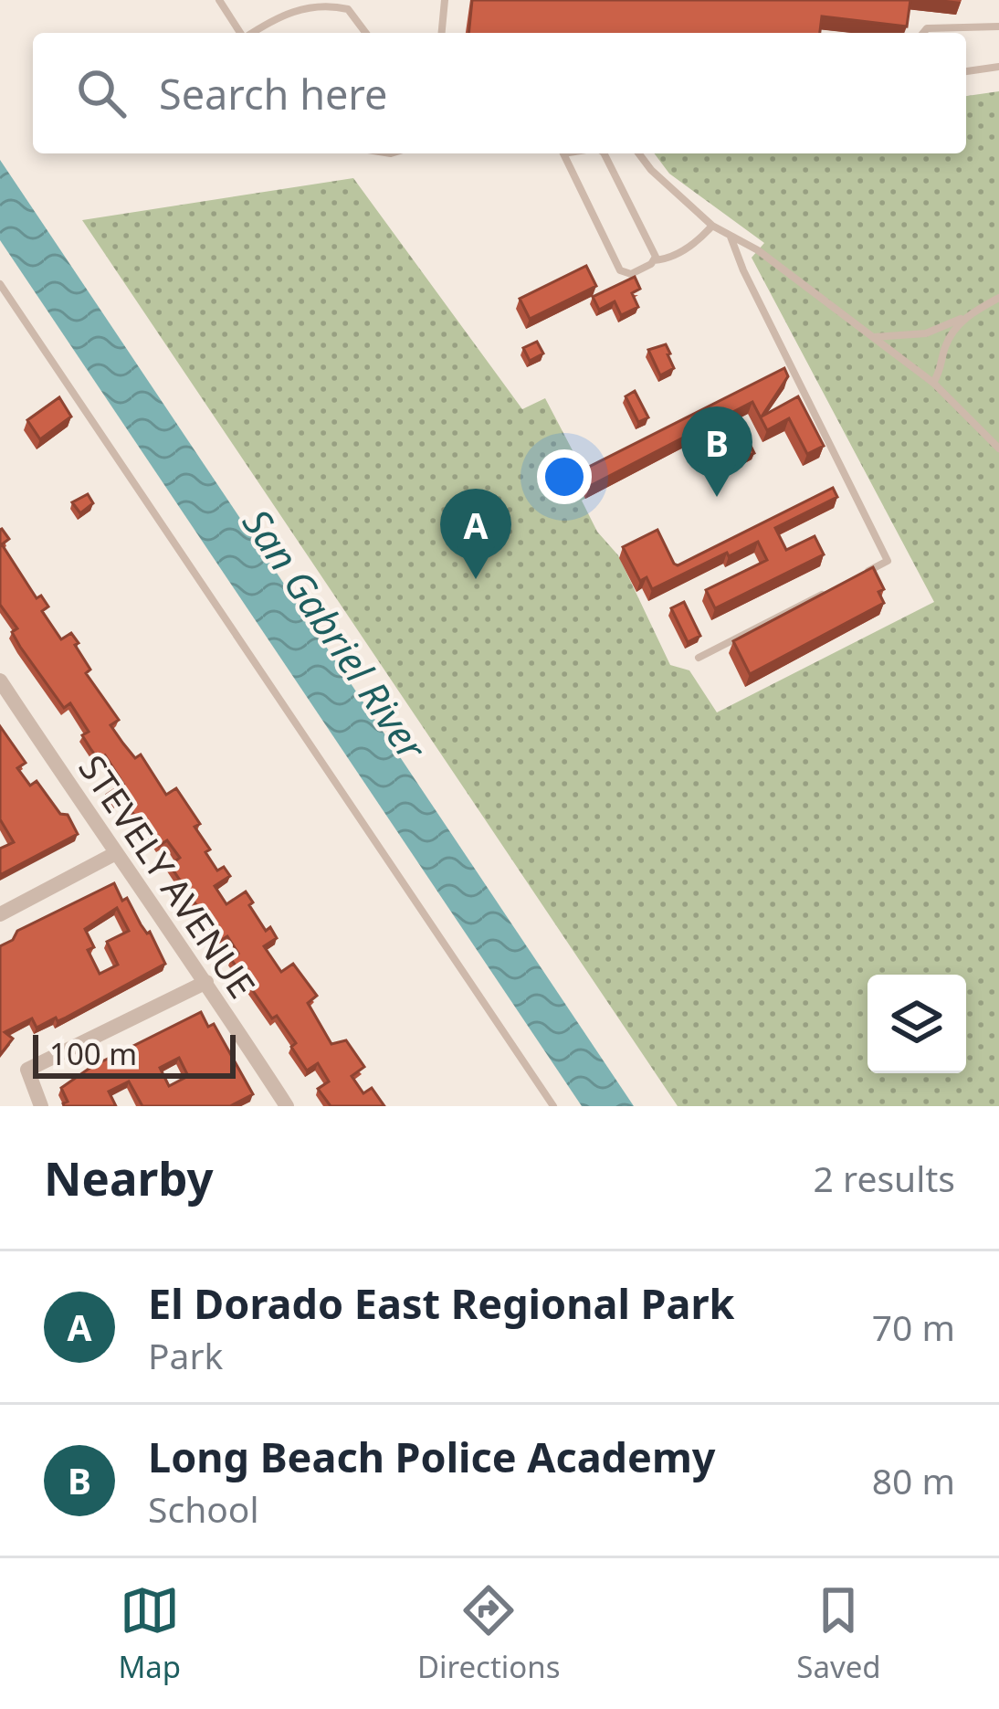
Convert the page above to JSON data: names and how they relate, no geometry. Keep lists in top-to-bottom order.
{
  "streets": {
    "street": ["STEVELY AVENUE"]
  },
  "water": ["San Gabriel River"],
  "scale_bar": "100 m",
  "page": {
    "search": "Search here",
    "pins": ["B", "A"],
    "scale": "100 m",
    "heading": ["Nearby", "2 results"],
    "list": [
      {
        "mark": "A",
        "name": "El Dorado East Regional Park",
        "note": "Park",
        "value": "70 m"
      },
      {
        "mark": "B",
        "name": "Long Beach Police Academy",
        "note": "School",
        "value": "80 m"
      }
    ],
    "nav": ["Map", "Directions", "Saved"]
  }
}
